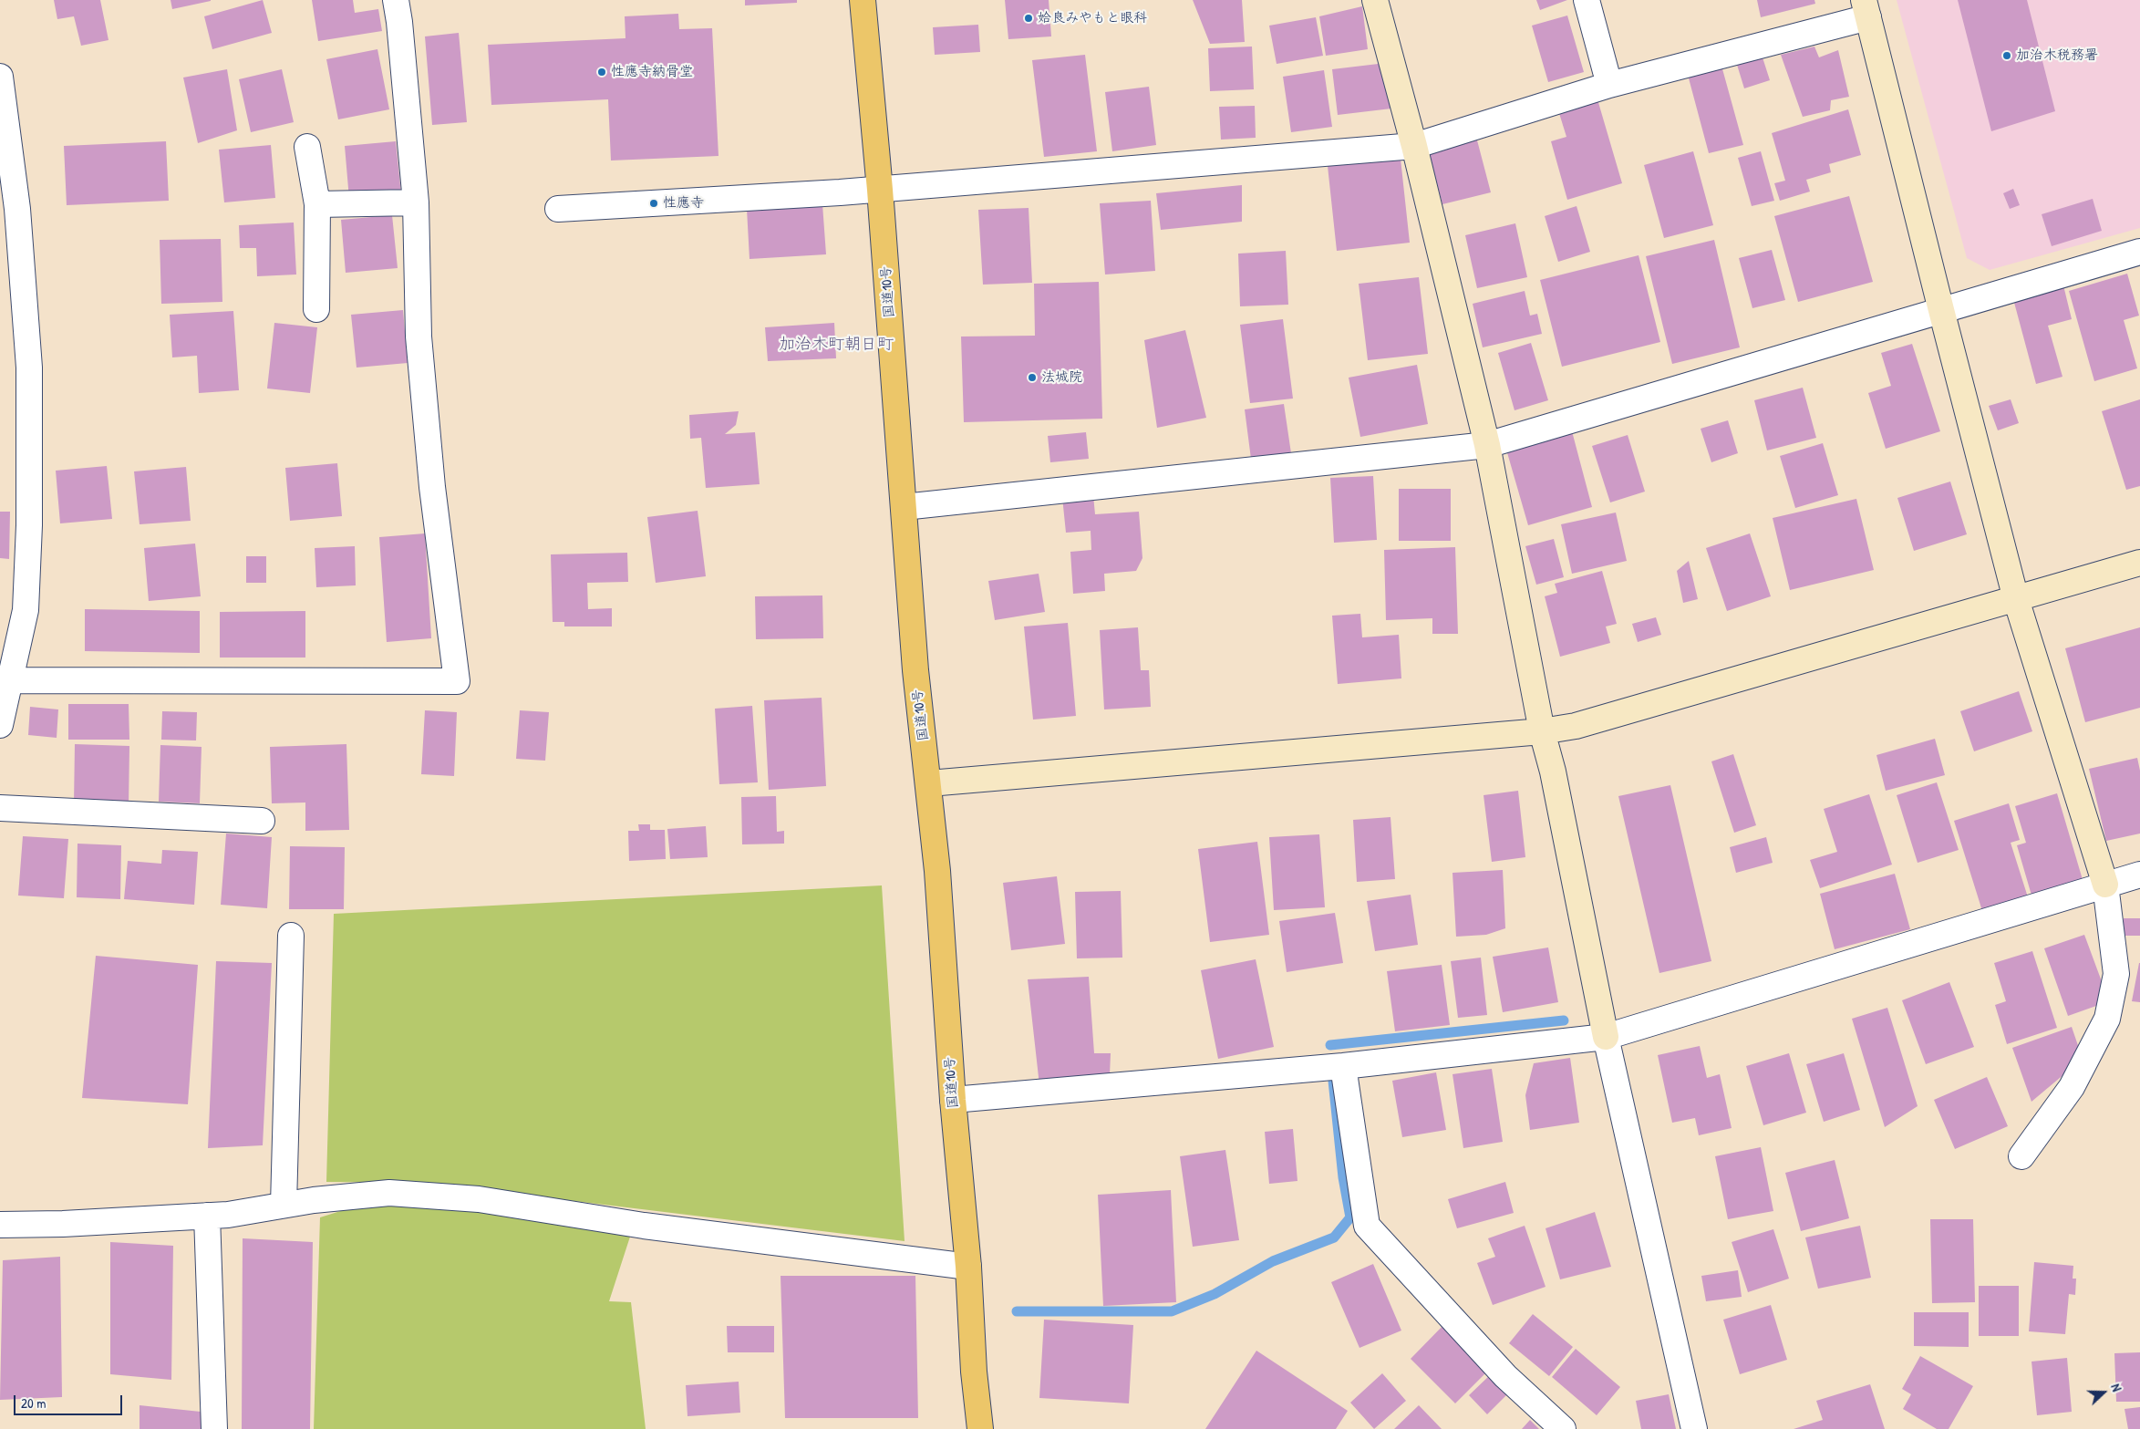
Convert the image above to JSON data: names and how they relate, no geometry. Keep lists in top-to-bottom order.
{
  "streets": {
    "highway": ["国道10号"]
  },
  "districts": ["加治木町朝日町"],
  "places": [
    "姶良みやもと眼科",
    "加治木税務署",
    "性應寺納骨堂",
    "性應寺",
    "法城院"
  ],
  "scale_bar": "20 m",
  "north": "right"
}
